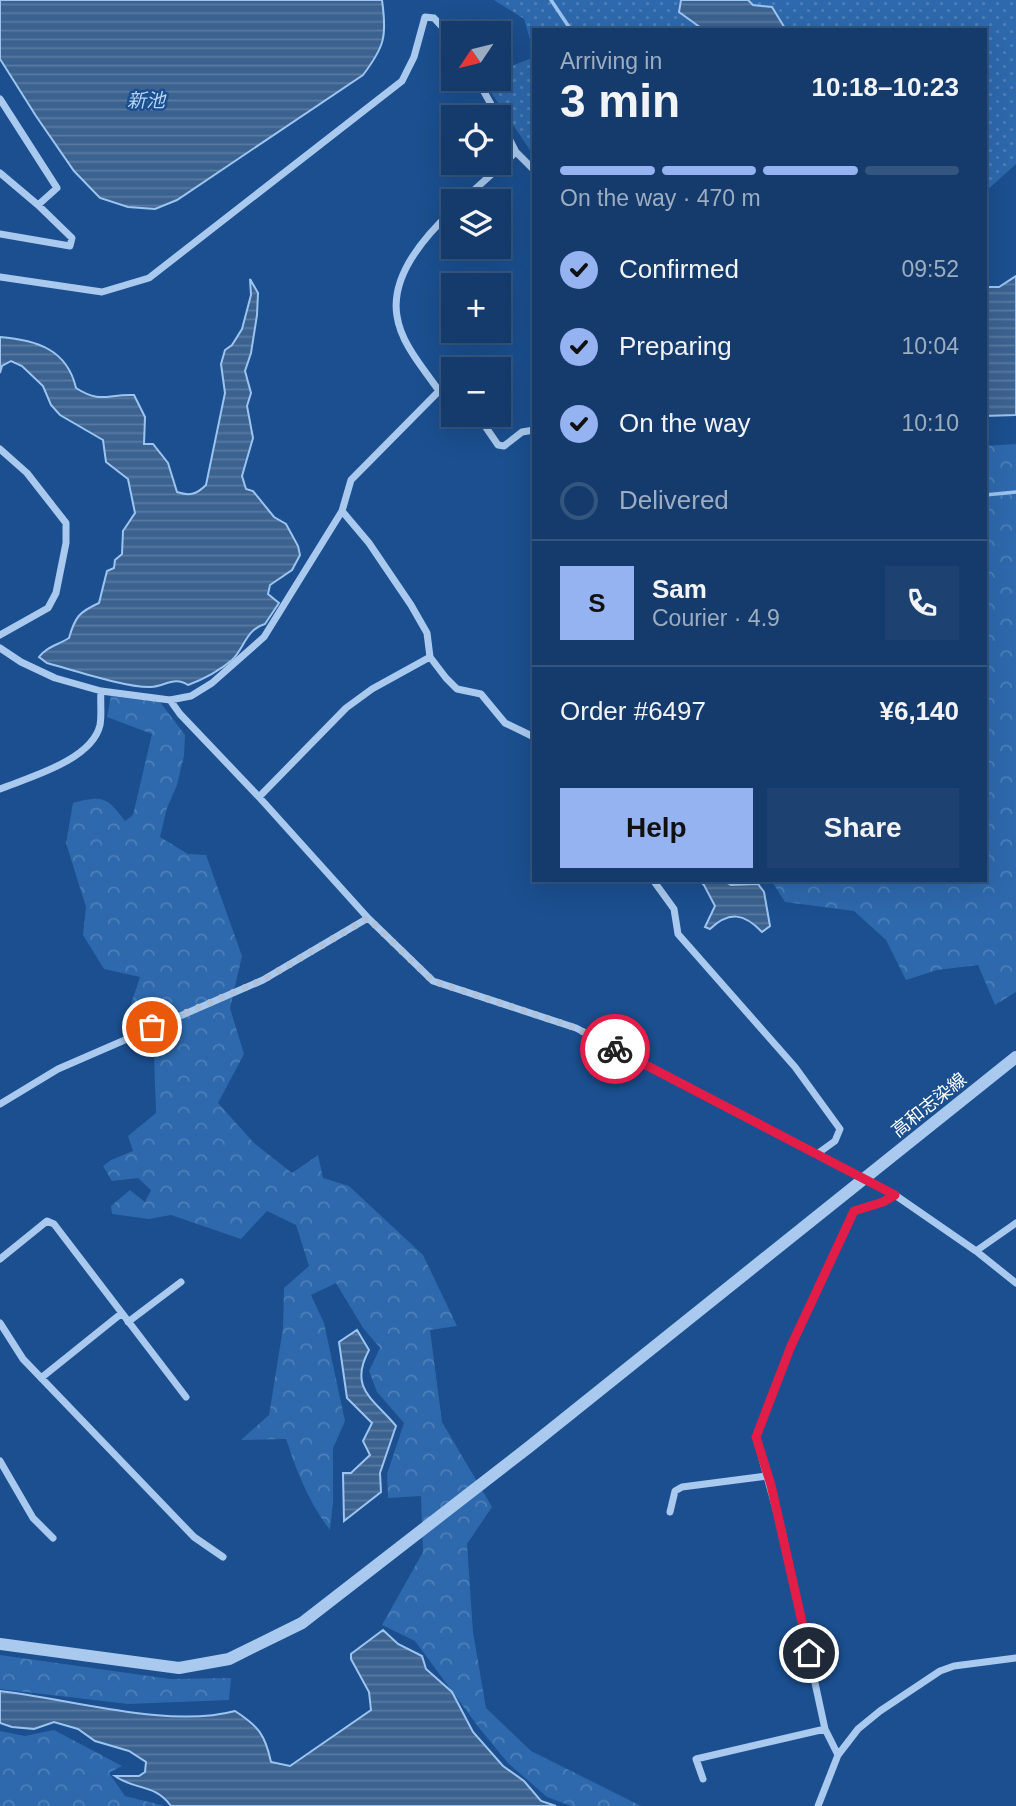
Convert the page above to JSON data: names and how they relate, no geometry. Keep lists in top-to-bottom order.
{
  "streets": {
    "street": ["高和志染線"]
  },
  "water": ["新池"],
  "north": "bottom left",
  "page": {
    "map_buttons": ["+", "−"],
    "heading": ["3 min", "Arriving in", "10:18–10:23"],
    "panel": [
      "Sam",
      "Courier · 4.9",
      "Order #6497",
      "¥6,140"
    ],
    "bar": "On the way · 470 m",
    "list": [
      ["Confirmed", "09:52"],
      ["Preparing", "10:04"],
      ["On the way", "10:10"],
      "Delivered"
    ],
    "round": "S",
    "buttons": ["Help", "Share"]
  }
}
